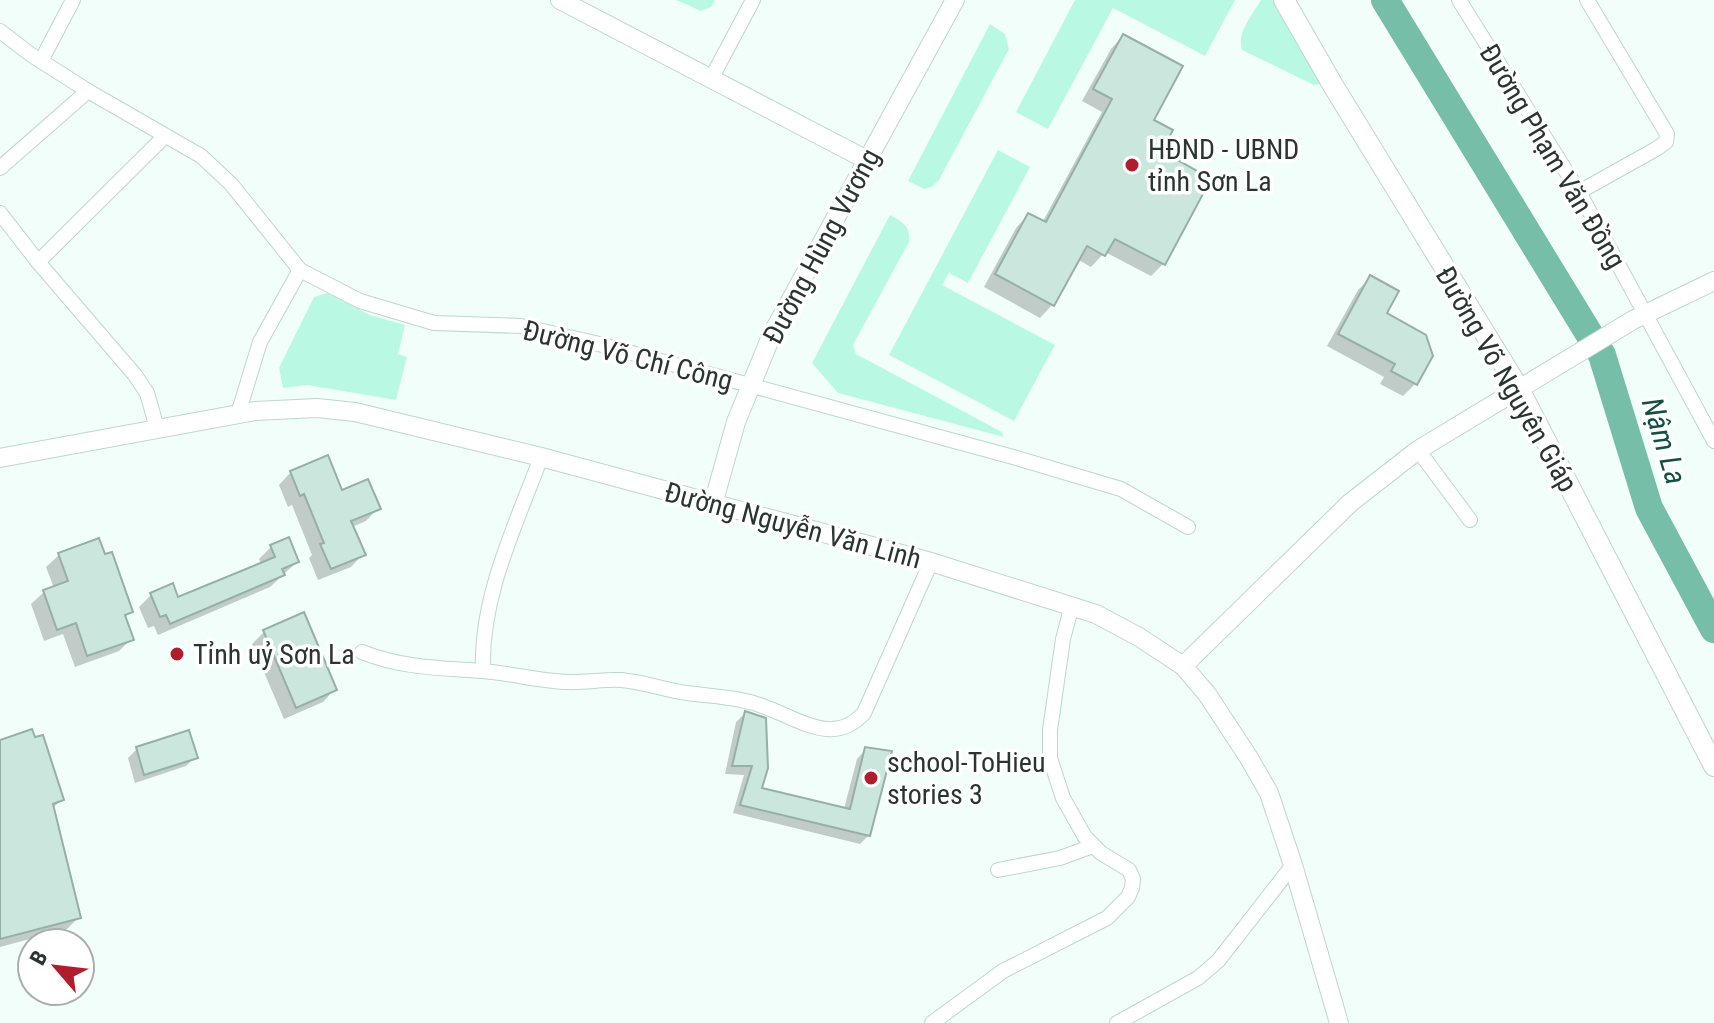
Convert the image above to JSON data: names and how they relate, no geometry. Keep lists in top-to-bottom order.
{
  "streets": {
    "main road": ["Đường Võ Nguyên Giáp"],
    "street": [
      "Đường Phạm Văn Đồng",
      "Đường Hùng Vương",
      "Đường Võ Chí Công",
      "Đường Nguyễn Văn Linh"
    ]
  },
  "crossings": [
    ["Đường Hùng Vương", "Đường Võ Chí Công"],
    ["Đường Hùng Vương", "Đường Nguyễn Văn Linh"]
  ],
  "water": ["Nậm La"],
  "places": ["HĐND - UBND tỉnh Sơn La", "Tỉnh uỷ Sơn La", "school-ToHieu stories 3"],
  "north": "top left"
}
